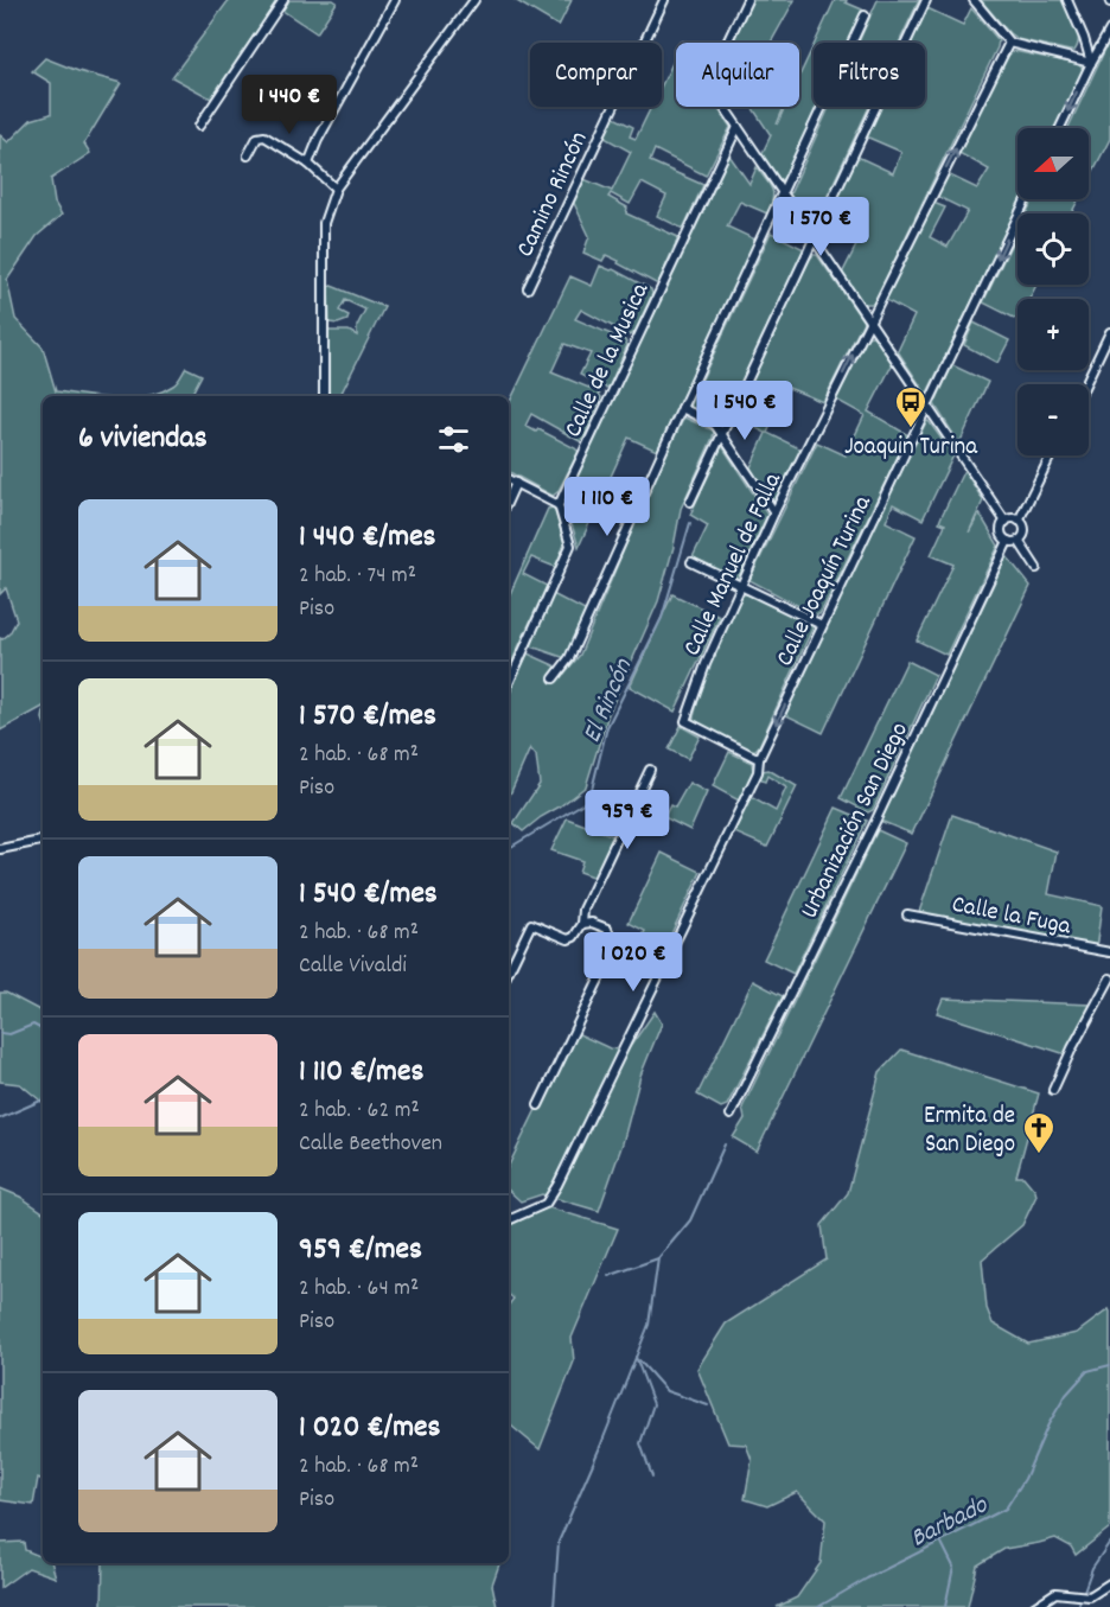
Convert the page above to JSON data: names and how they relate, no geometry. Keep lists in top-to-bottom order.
{
  "streets": {
    "street": [
      "Camino Rincón",
      "Calle de la Musica",
      "Calle Manuel de Falla",
      "Calle Joaquín Turina",
      "Urbanización San Diego",
      "Calle la Fuga"
    ]
  },
  "crossings": [
    ["Calle Manuel de Falla", "Calle Joaquín Turina"]
  ],
  "one_way": ["Calle Manuel de Falla"],
  "water": ["El Rincón", "Barbado"],
  "places": {
    "bus stop": ["Joaquin Turina"],
    "church": ["Ermita de San Diego"]
  },
  "north": "left",
  "page": {
    "chip": ["Comprar", "Alquilar", "Filtros"],
    "price": [
      "1 440 €",
      "1 570 €",
      "1 540 €",
      "1 110 €",
      "959 €",
      "1 020 €"
    ],
    "map_buttons": ["+", "−"],
    "heading": "6 viviendas",
    "list": [
      {
        "name": "1 440 €/mes",
        "note": "2 hab. · 74 m² · Piso"
      },
      {
        "name": "1 570 €/mes",
        "note": "2 hab. · 68 m² · Piso"
      },
      {
        "name": "1 540 €/mes",
        "note": "2 hab. · 68 m² · Calle Vivaldi"
      },
      {
        "name": "1 110 €/mes",
        "note": "2 hab. · 62 m² · Calle Beethoven"
      },
      {
        "name": "959 €/mes",
        "note": "2 hab. · 64 m² · Piso"
      },
      {
        "name": "1 020 €/mes",
        "note": "2 hab. · 68 m² · Piso"
      }
    ]
  }
}
